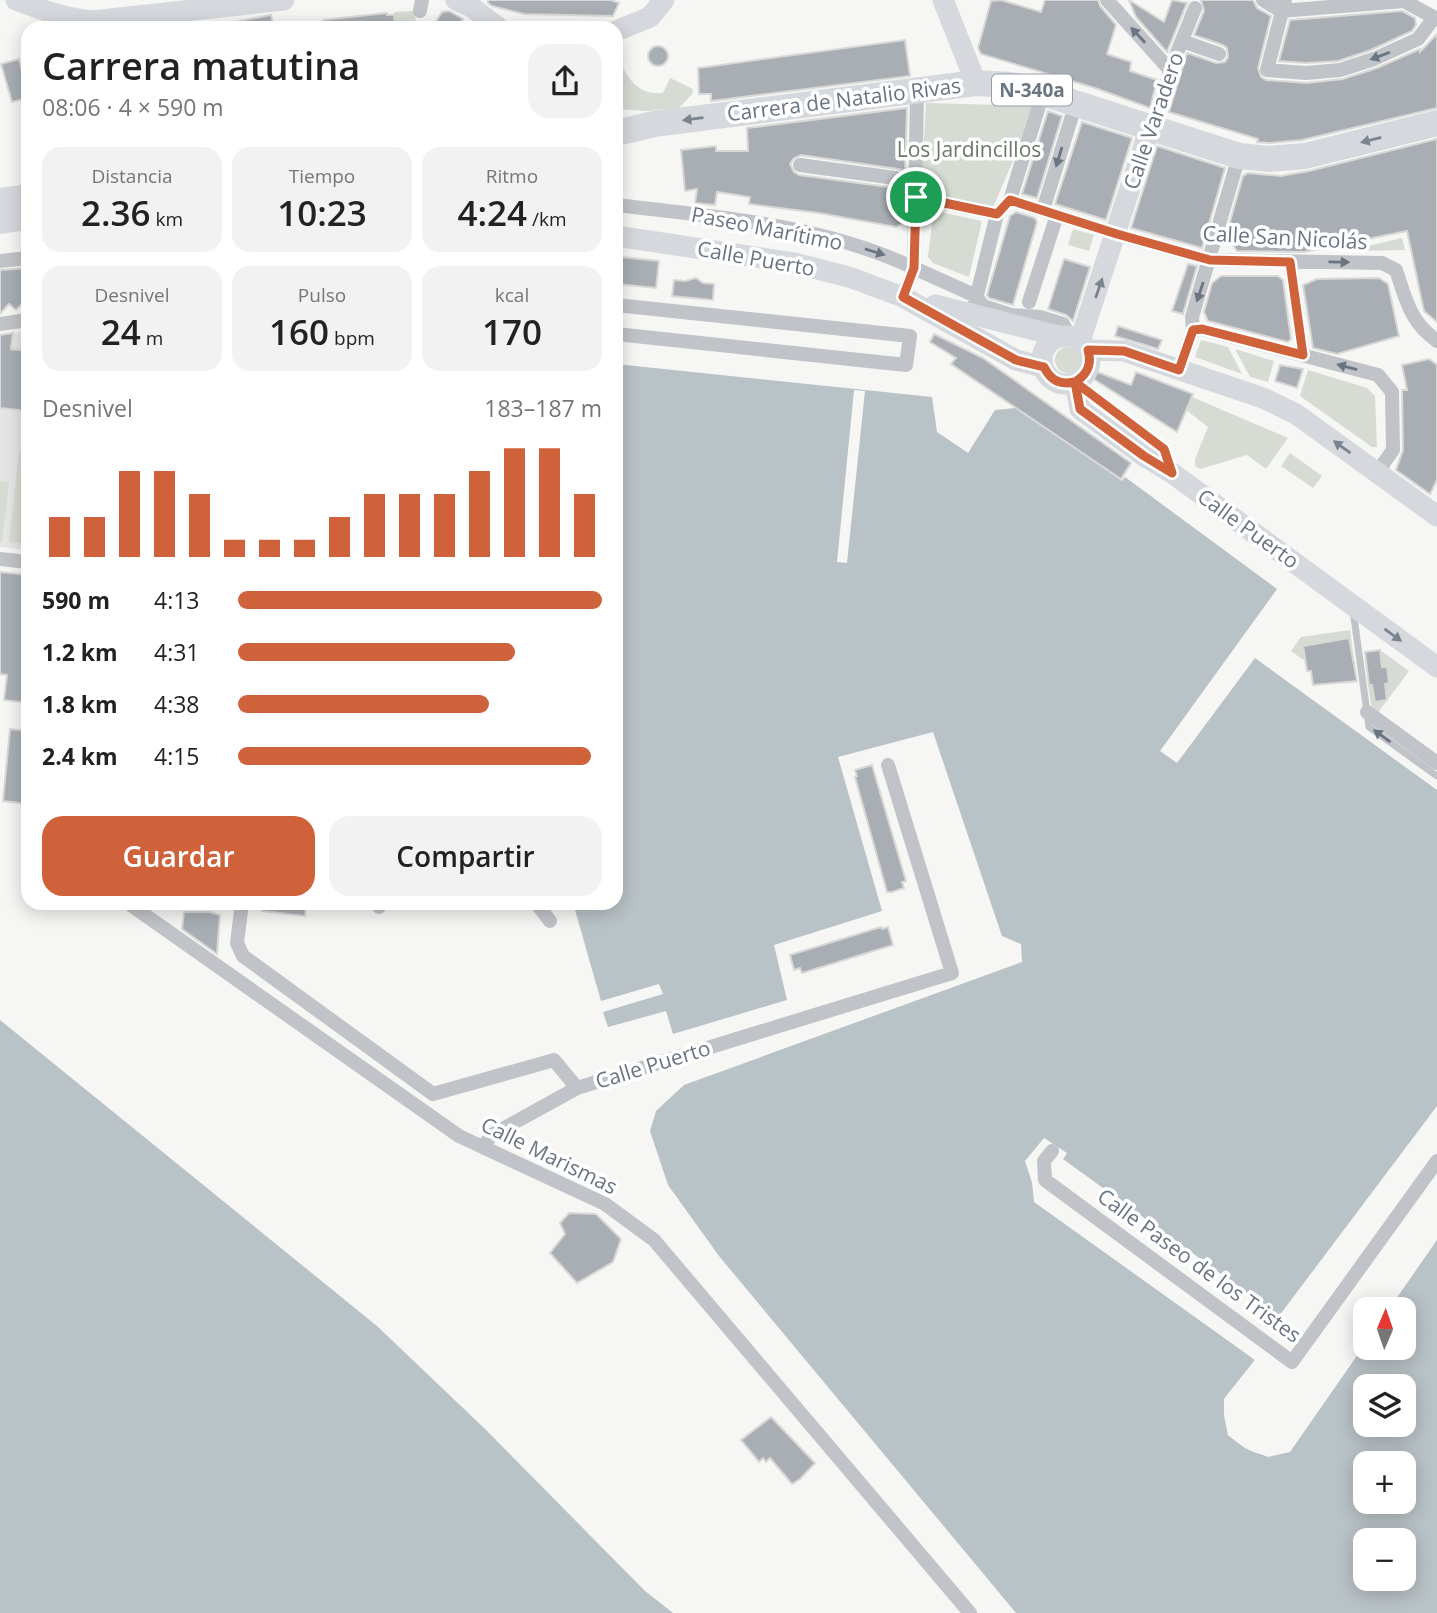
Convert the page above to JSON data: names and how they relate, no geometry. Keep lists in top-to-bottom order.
{
  "streets": {
    "highway": ["N-340a", "Carrera de Natalio Rivas"],
    "street": [
      "Calle Varadero",
      "Paseo Marítimo",
      "Calle San Nicolás",
      "Calle Puerto",
      "Calle Marismas",
      "Calle Paseo de los Tristes"
    ]
  },
  "crossings": [
    ["Carrera de Natalio Rivas", "Calle Varadero"],
    ["Calle Varadero", "Paseo Marítimo"],
    ["Calle Varadero", "Calle San Nicolás"],
    ["Calle Varadero", "Calle Puerto"],
    ["Paseo Marítimo", "Calle Puerto"]
  ],
  "one_way": ["Carrera de Natalio Rivas"],
  "parks": ["Los Jardincillos"],
  "north": "top",
  "page": {
    "heading": ["Carrera matutina", "08:06 · 4 × 590 m"],
    "stats": [
      ["Distancia", "2.36 km"],
      ["Tiempo", "10:23"],
      ["Ritmo", "4:24 /km"],
      ["Desnivel", "24 m"],
      ["Pulso", "160 bpm"],
      ["kcal", "170"]
    ],
    "chart": ["Desnivel", "183–187 m"],
    "list": [
      {
        "name": "590 m",
        "note": "4:13"
      },
      {
        "name": "1.2 km",
        "note": "4:31"
      },
      {
        "name": "1.8 km",
        "note": "4:38"
      },
      {
        "name": "2.4 km",
        "note": "4:15"
      }
    ],
    "buttons": ["Guardar", "Compartir"],
    "map_buttons": ["+", "−"]
  }
}
